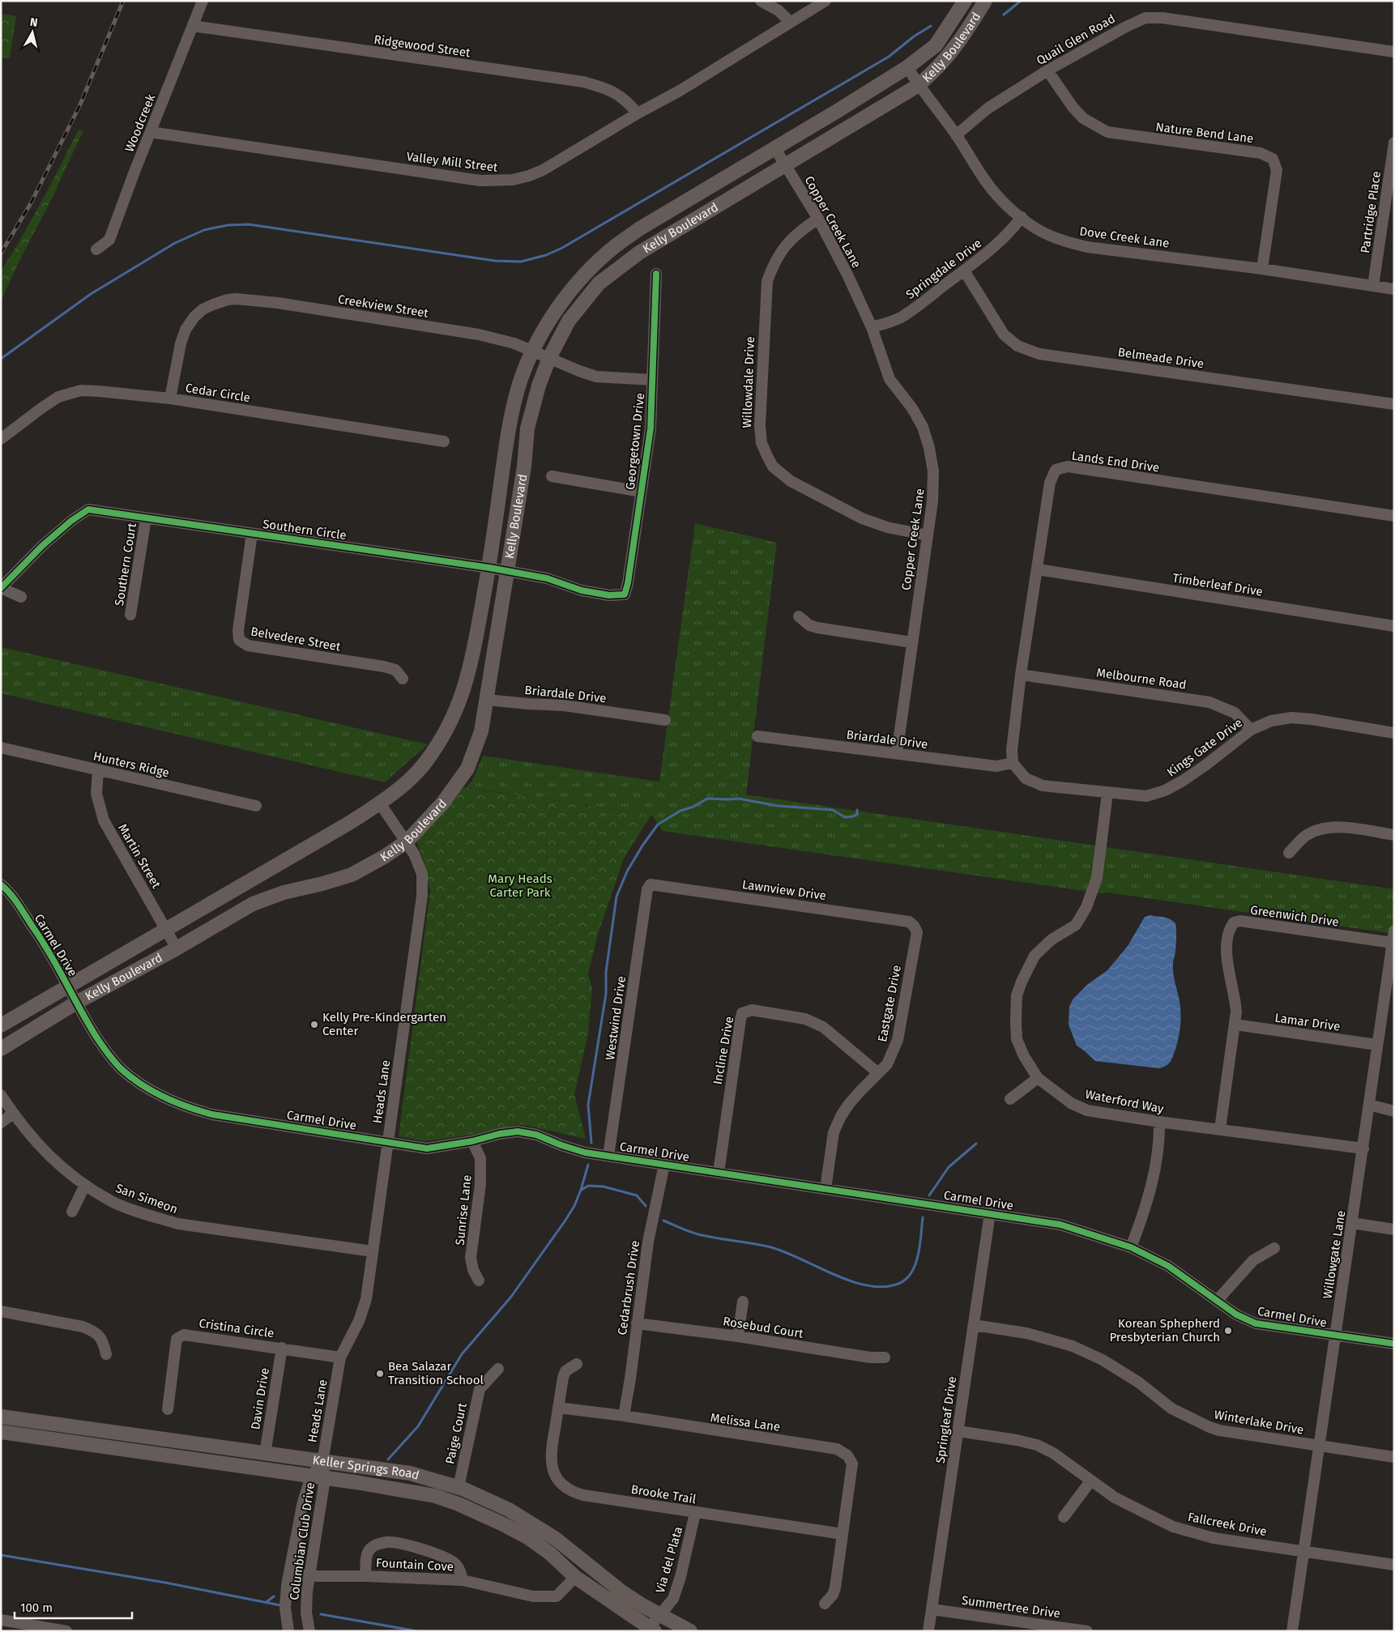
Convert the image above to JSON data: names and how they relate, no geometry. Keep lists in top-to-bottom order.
{
  "streets": {
    "main road": ["Kelly Boulevard", "Keller Springs Road"],
    "street": [
      "Quail Glen Road",
      "Ridgewood Street",
      "Woodcreek",
      "Nature Bend Lane",
      "Valley Mill Street",
      "Partridge Place",
      "Copper Creek Lane",
      "Dove Creek Lane",
      "Springdale Drive",
      "Creekview Street",
      "Belmeade Drive",
      "Willowdale Drive",
      "Cedar Circle",
      "Georgetown Drive",
      "Lands End Drive",
      "Southern Circle",
      "Southern Court",
      "Timberleaf Drive",
      "Belvedere Street",
      "Melbourne Road",
      "Briardale Drive",
      "Kings Gate Drive",
      "Hunters Ridge",
      "Martin Street",
      "Lawnview Drive",
      "Greenwich Drive",
      "Carmel Drive",
      "Eastgate Drive",
      "Westwind Drive",
      "Lamar Drive",
      "Incline Drive",
      "Heads Lane",
      "Waterford Way",
      "San Simeon",
      "Sunrise Lane",
      "Willowgate Lane",
      "Cedarbrush Drive",
      "Rosebud Court",
      "Cristina Circle",
      "Davin Drive",
      "Springleaf Drive",
      "Melissa Lane",
      "Winterlake Drive",
      "Paige Court",
      "Brooke Trail",
      "Fallcreek Drive",
      "Columbian Club Drive",
      "Via del Plata",
      "Fountain Cove",
      "Summertree Drive"
    ]
  },
  "crossings": [
    ["Quail Glen Road", "Nature Bend Lane"],
    ["Quail Glen Road", "Dove Creek Lane"],
    ["Ridgewood Street", "Woodcreek"],
    ["Ridgewood Street", "Valley Mill Street"],
    ["Kelly Boulevard", "Copper Creek Lane"],
    ["Kelly Boulevard", "Dove Creek Lane"],
    ["Kelly Boulevard", "Creekview Street"],
    ["Kelly Boulevard", "Southern Circle"],
    ["Kelly Boulevard", "Briardale Drive"],
    ["Kelly Boulevard", "Martin Street"],
    ["Kelly Boulevard", "Carmel Drive"],
    ["Kelly Boulevard", "Heads Lane"],
    ["Woodcreek", "Valley Mill Street"],
    ["Nature Bend Lane", "Dove Creek Lane"],
    ["Partridge Place", "Dove Creek Lane"],
    ["Copper Creek Lane", "Springdale Drive"],
    ["Copper Creek Lane", "Willowdale Drive"],
    ["Copper Creek Lane", "Briardale Drive"],
    ["Dove Creek Lane", "Springdale Drive"],
    ["Springdale Drive", "Belmeade Drive"],
    ["Creekview Street", "Cedar Circle"],
    ["Creekview Street", "Georgetown Drive"],
    ["Georgetown Drive", "Southern Circle"],
    ["Lands End Drive", "Timberleaf Drive"],
    ["Lands End Drive", "Melbourne Road"],
    ["Lands End Drive", "Briardale Drive"],
    ["Lands End Drive", "Kings Gate Drive"],
    ["Southern Circle", "Southern Court"],
    ["Southern Circle", "Belvedere Street"],
    ["Melbourne Road", "Kings Gate Drive"],
    ["Briardale Drive", "Kings Gate Drive"],
    ["Kings Gate Drive", "Waterford Way"],
    ["Hunters Ridge", "Martin Street"],
    ["Lawnview Drive", "Eastgate Drive"],
    ["Lawnview Drive", "Westwind Drive"],
    ["Greenwich Drive", "Lamar Drive"],
    ["Greenwich Drive", "Waterford Way"],
    ["Greenwich Drive", "Willowgate Lane"],
    ["Carmel Drive", "Eastgate Drive"],
    ["Carmel Drive", "Westwind Drive"],
    ["Carmel Drive", "Incline Drive"],
    ["Carmel Drive", "Heads Lane"],
    ["Carmel Drive", "Sunrise Lane"],
    ["Carmel Drive", "Willowgate Lane"],
    ["Carmel Drive", "Cedarbrush Drive"],
    ["Carmel Drive", "Springleaf Drive"],
    ["Eastgate Drive", "Incline Drive"],
    ["Lamar Drive", "Willowgate Lane"],
    ["Heads Lane", "San Simeon"],
    ["Heads Lane", "Cristina Circle"],
    ["Heads Lane", "Keller Springs Road"],
    ["Heads Lane", "Columbian Club Drive"],
    ["Waterford Way", "Willowgate Lane"],
    ["Willowgate Lane", "Winterlake Drive"],
    ["Willowgate Lane", "Fallcreek Drive"],
    ["Cedarbrush Drive", "Rosebud Court"],
    ["Cedarbrush Drive", "Melissa Lane"],
    ["Cristina Circle", "Davin Drive"],
    ["Davin Drive", "Keller Springs Road"],
    ["Springleaf Drive", "Winterlake Drive"],
    ["Springleaf Drive", "Fallcreek Drive"],
    ["Springleaf Drive", "Summertree Drive"],
    ["Melissa Lane", "Brooke Trail"],
    ["Paige Court", "Keller Springs Road"],
    ["Keller Springs Road", "Columbian Club Drive"],
    ["Keller Springs Road", "Via del Plata"],
    ["Keller Springs Road", "Fountain Cove"],
    ["Brooke Trail", "Via del Plata"],
    ["Columbian Club Drive", "Fountain Cove"]
  ],
  "parks": ["Mary Heads Carter Park"],
  "places": ["Kelly Pre-Kindergarten Center", "Korean Sphepherd Presbyterian Church", "Bea Salazar Transition School"],
  "scale_bar": "100 m",
  "north": "top"
}
